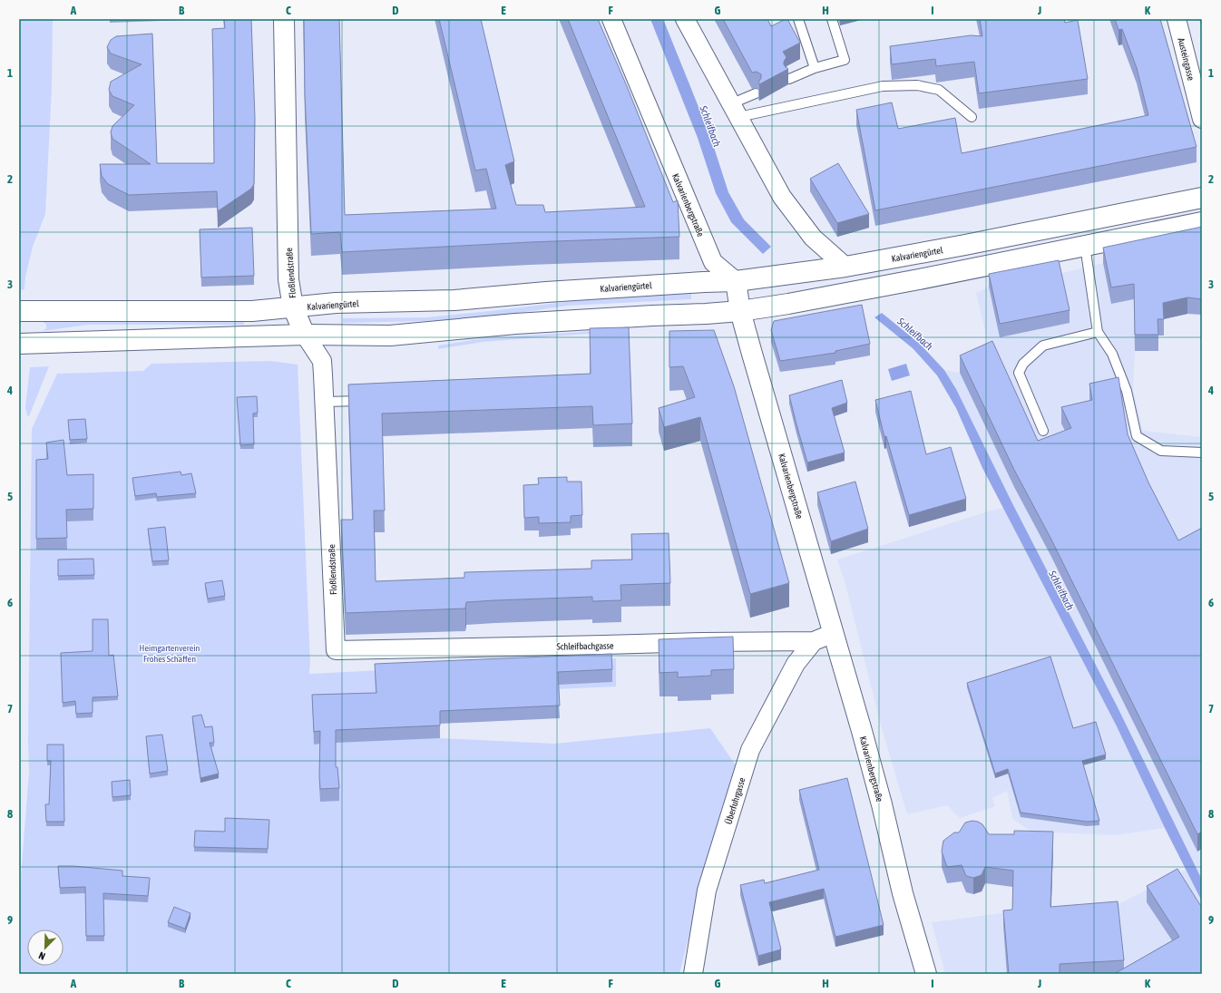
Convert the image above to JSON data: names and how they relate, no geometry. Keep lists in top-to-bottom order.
{
  "streets": {
    "main road": ["Kalvarienbergstraße", "Kalvariengürtel", "Floßlendstraße"],
    "street": ["Austeingasse", "Schleifbachgasse", "Überfuhrgasse"]
  },
  "crossings": [
    ["Kalvarienbergstraße", "Kalvariengürtel"],
    ["Kalvarienbergstraße", "Schleifbachgasse"],
    ["Kalvariengürtel", "Floßlendstraße"],
    ["Floßlendstraße", "Schleifbachgasse"],
    ["Schleifbachgasse", "Überfuhrgasse"]
  ],
  "water": ["Schleifbach"],
  "parks": ["Heimgartenverein Frohes Schaffen"],
  "north": "bottom left",
  "grid": {
    "columns": [
      "A",
      "B",
      "C",
      "D",
      "E",
      "F",
      "G",
      "H",
      "I",
      "J",
      "K"
    ],
    "rows": [
      "1",
      "2",
      "3",
      "4",
      "5",
      "6",
      "7",
      "8",
      "9"
    ]
  }
}
